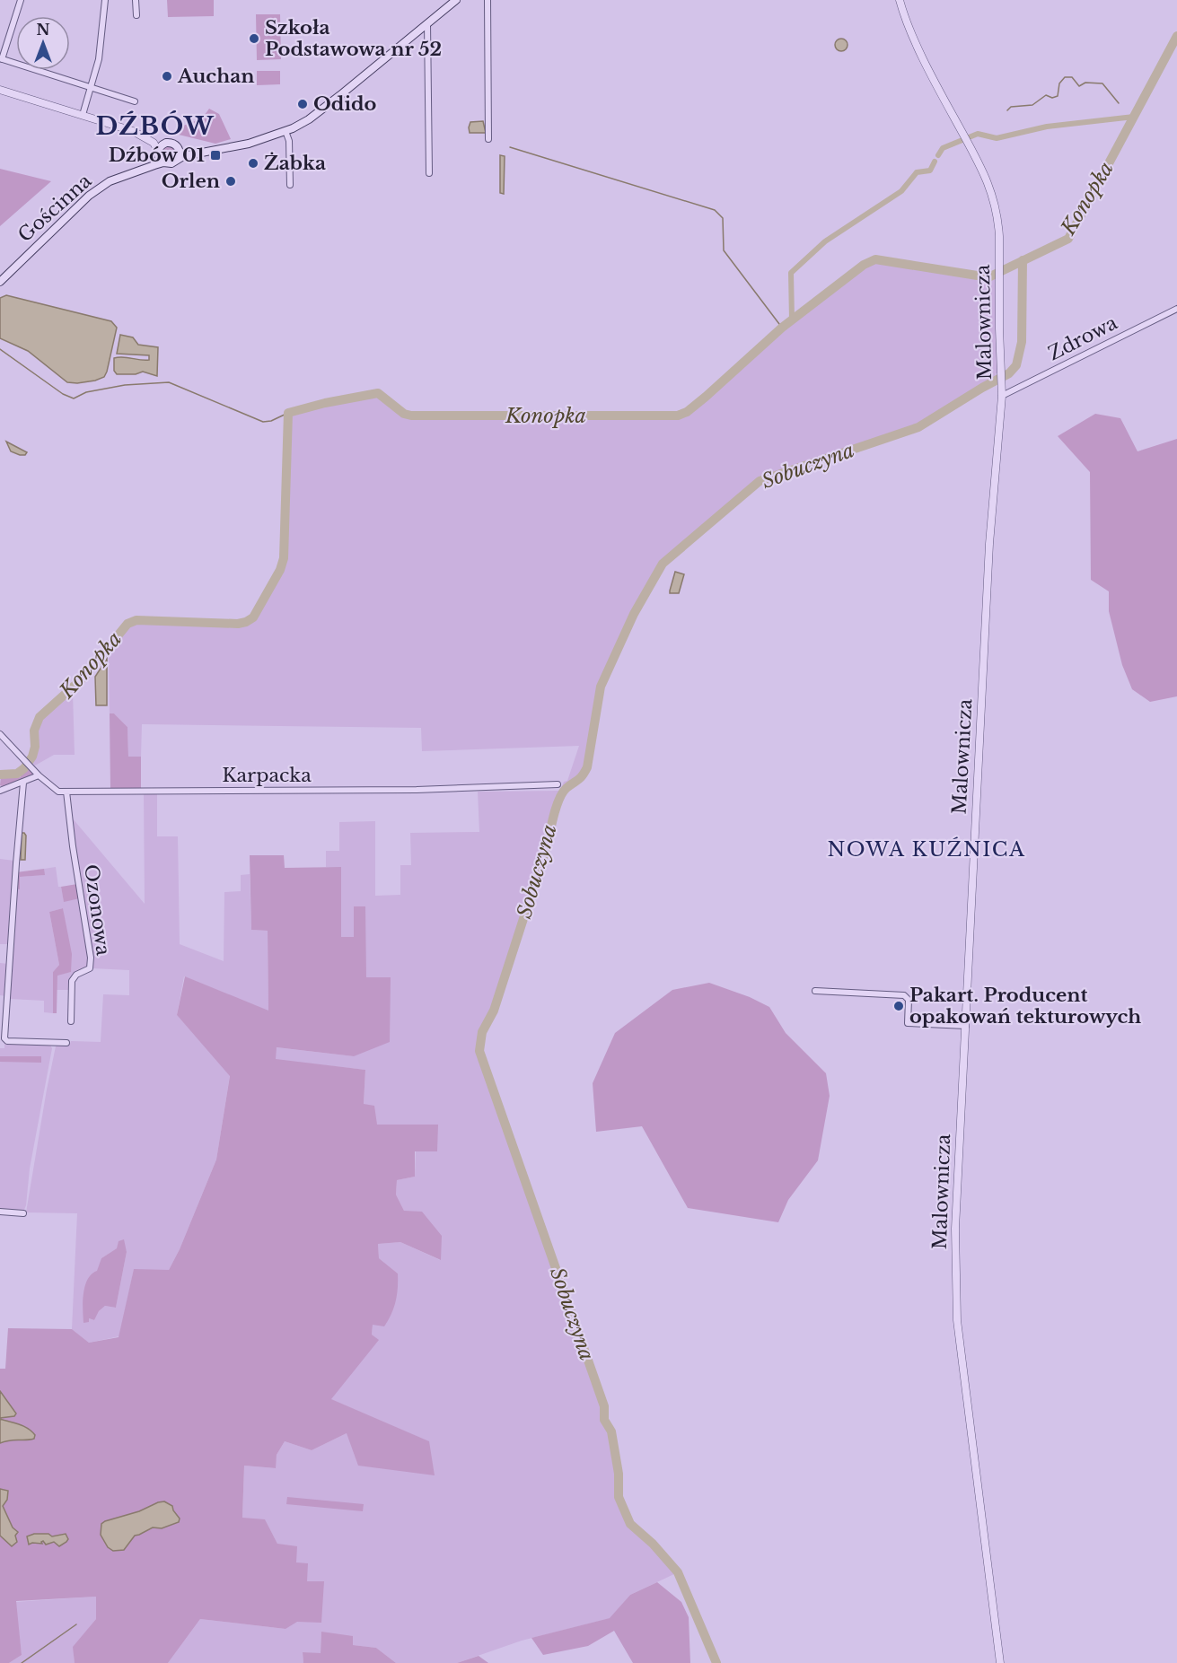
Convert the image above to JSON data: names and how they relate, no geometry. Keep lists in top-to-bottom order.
{
  "streets": {
    "main road": ["Gościnna"],
    "street": [
      "Malownicza",
      "Zdrowa",
      "Karpacka",
      "Ozonowa"
    ]
  },
  "crossings": [
    ["Malownicza", "Zdrowa"],
    ["Karpacka", "Ozonowa"]
  ],
  "districts": ["DŹBÓW", "NOWA KUŹNICA"],
  "water": ["Konopka", "Sobuczyna"],
  "places": {
    "other": [
      "Szkoła Podstawowa nr 52",
      "Auchan",
      "Odido",
      "Żabka",
      "Orlen",
      "Pakart. Producent opakowań tekturowych"
    ],
    "transit": ["Dźbów 01"]
  },
  "north": "top"
}
